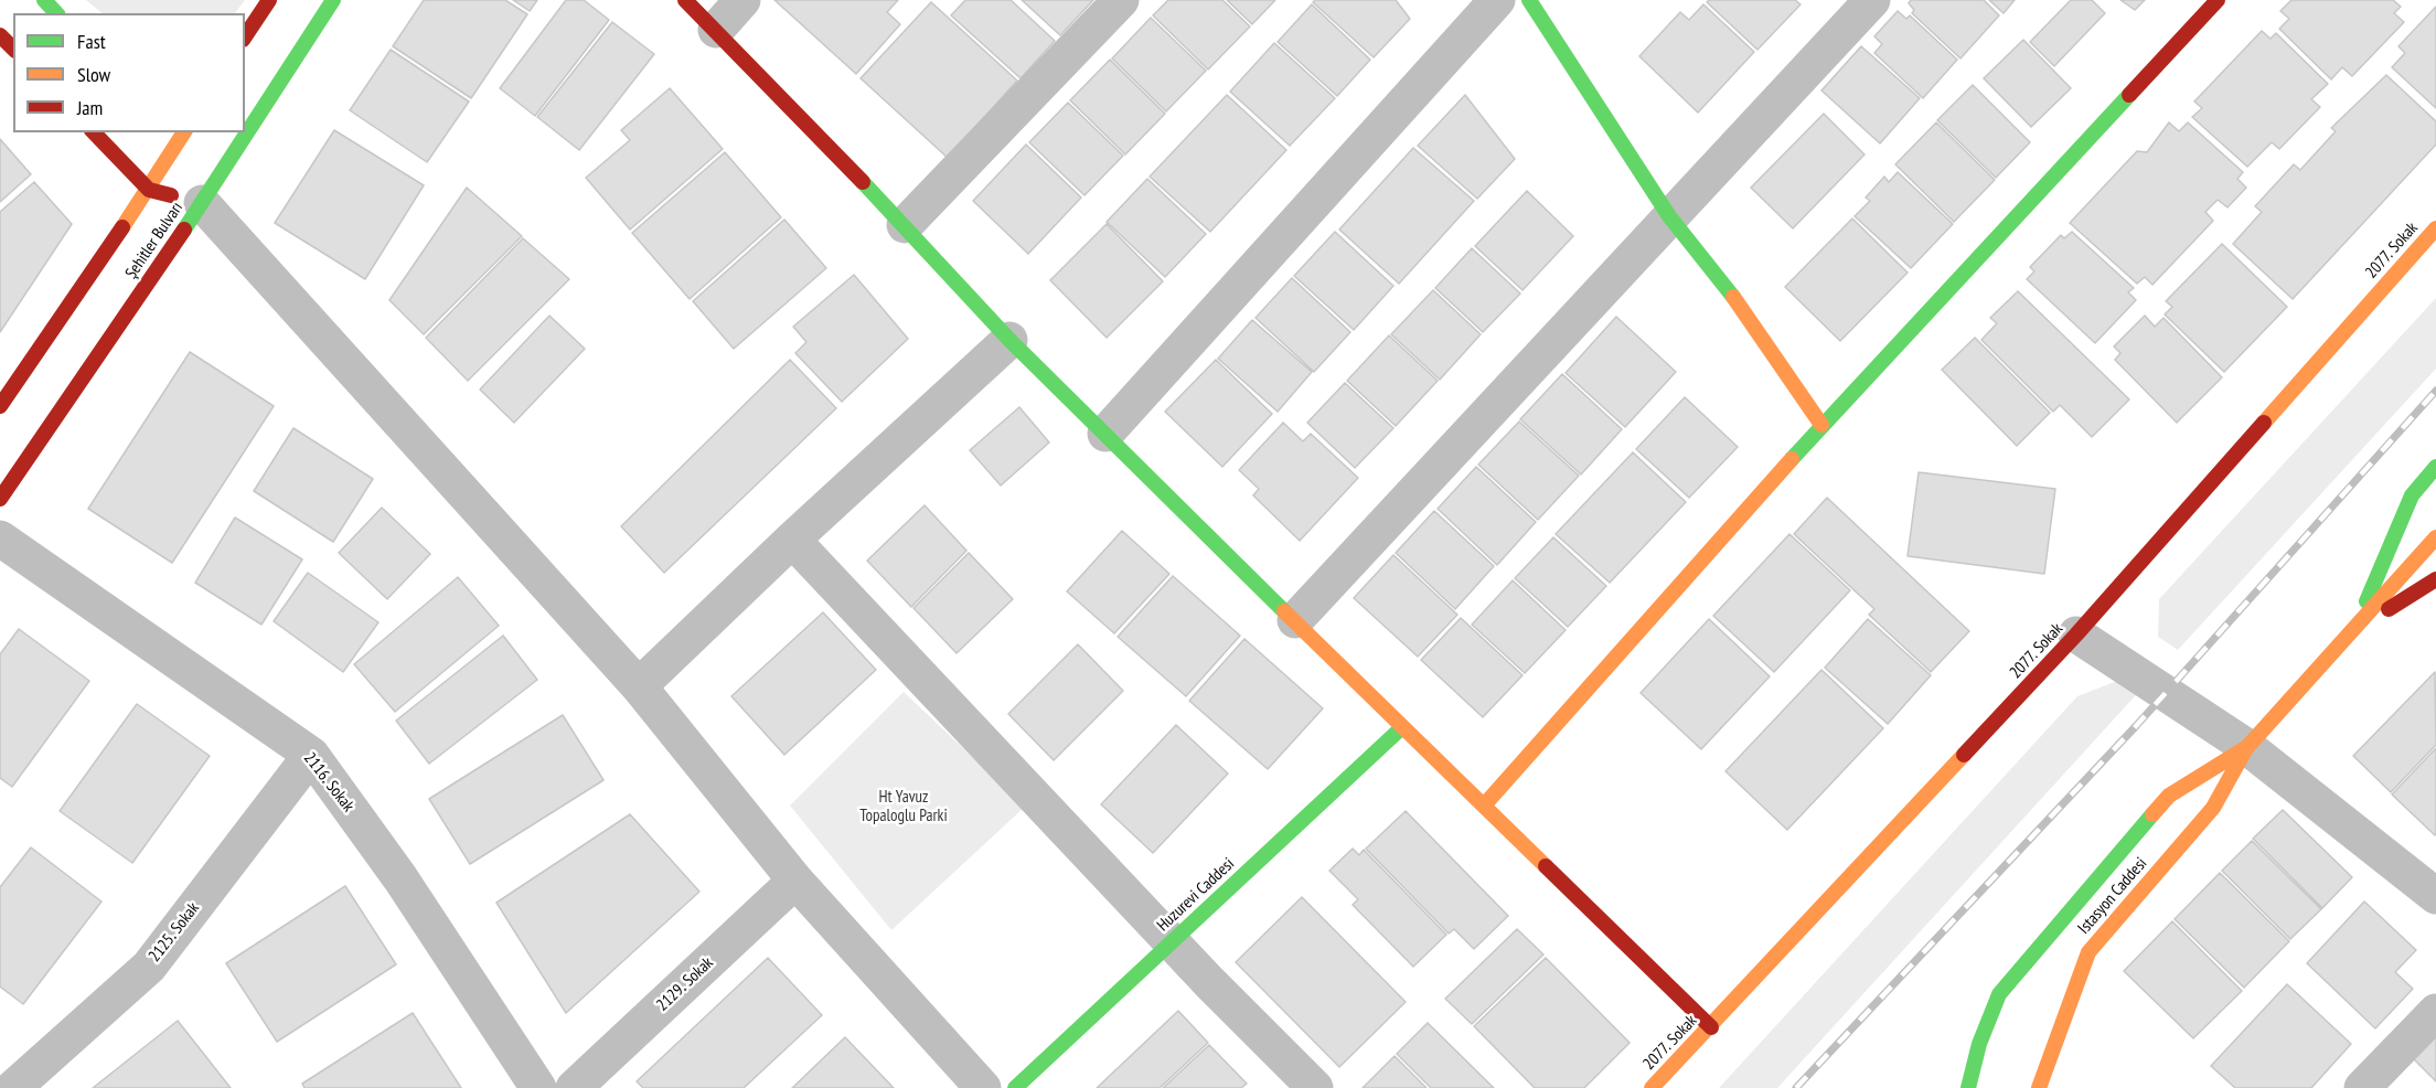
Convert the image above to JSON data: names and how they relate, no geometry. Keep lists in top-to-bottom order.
{
  "streets": {
    "street": [
      "Şehitler Bulvarı",
      "2077. Sokak",
      "2116. Sokak",
      "Huzurevi Caddesi",
      "Istasyon Caddesi",
      "2125. Sokak",
      "2129. Sokak"
    ]
  },
  "crossings": [
    ["2116. Sokak", "2125. Sokak"]
  ],
  "parks": ["Ht Yavuz Topaloglu Parki"],
  "legend": ["Fast", "Slow", "Jam"]
}
